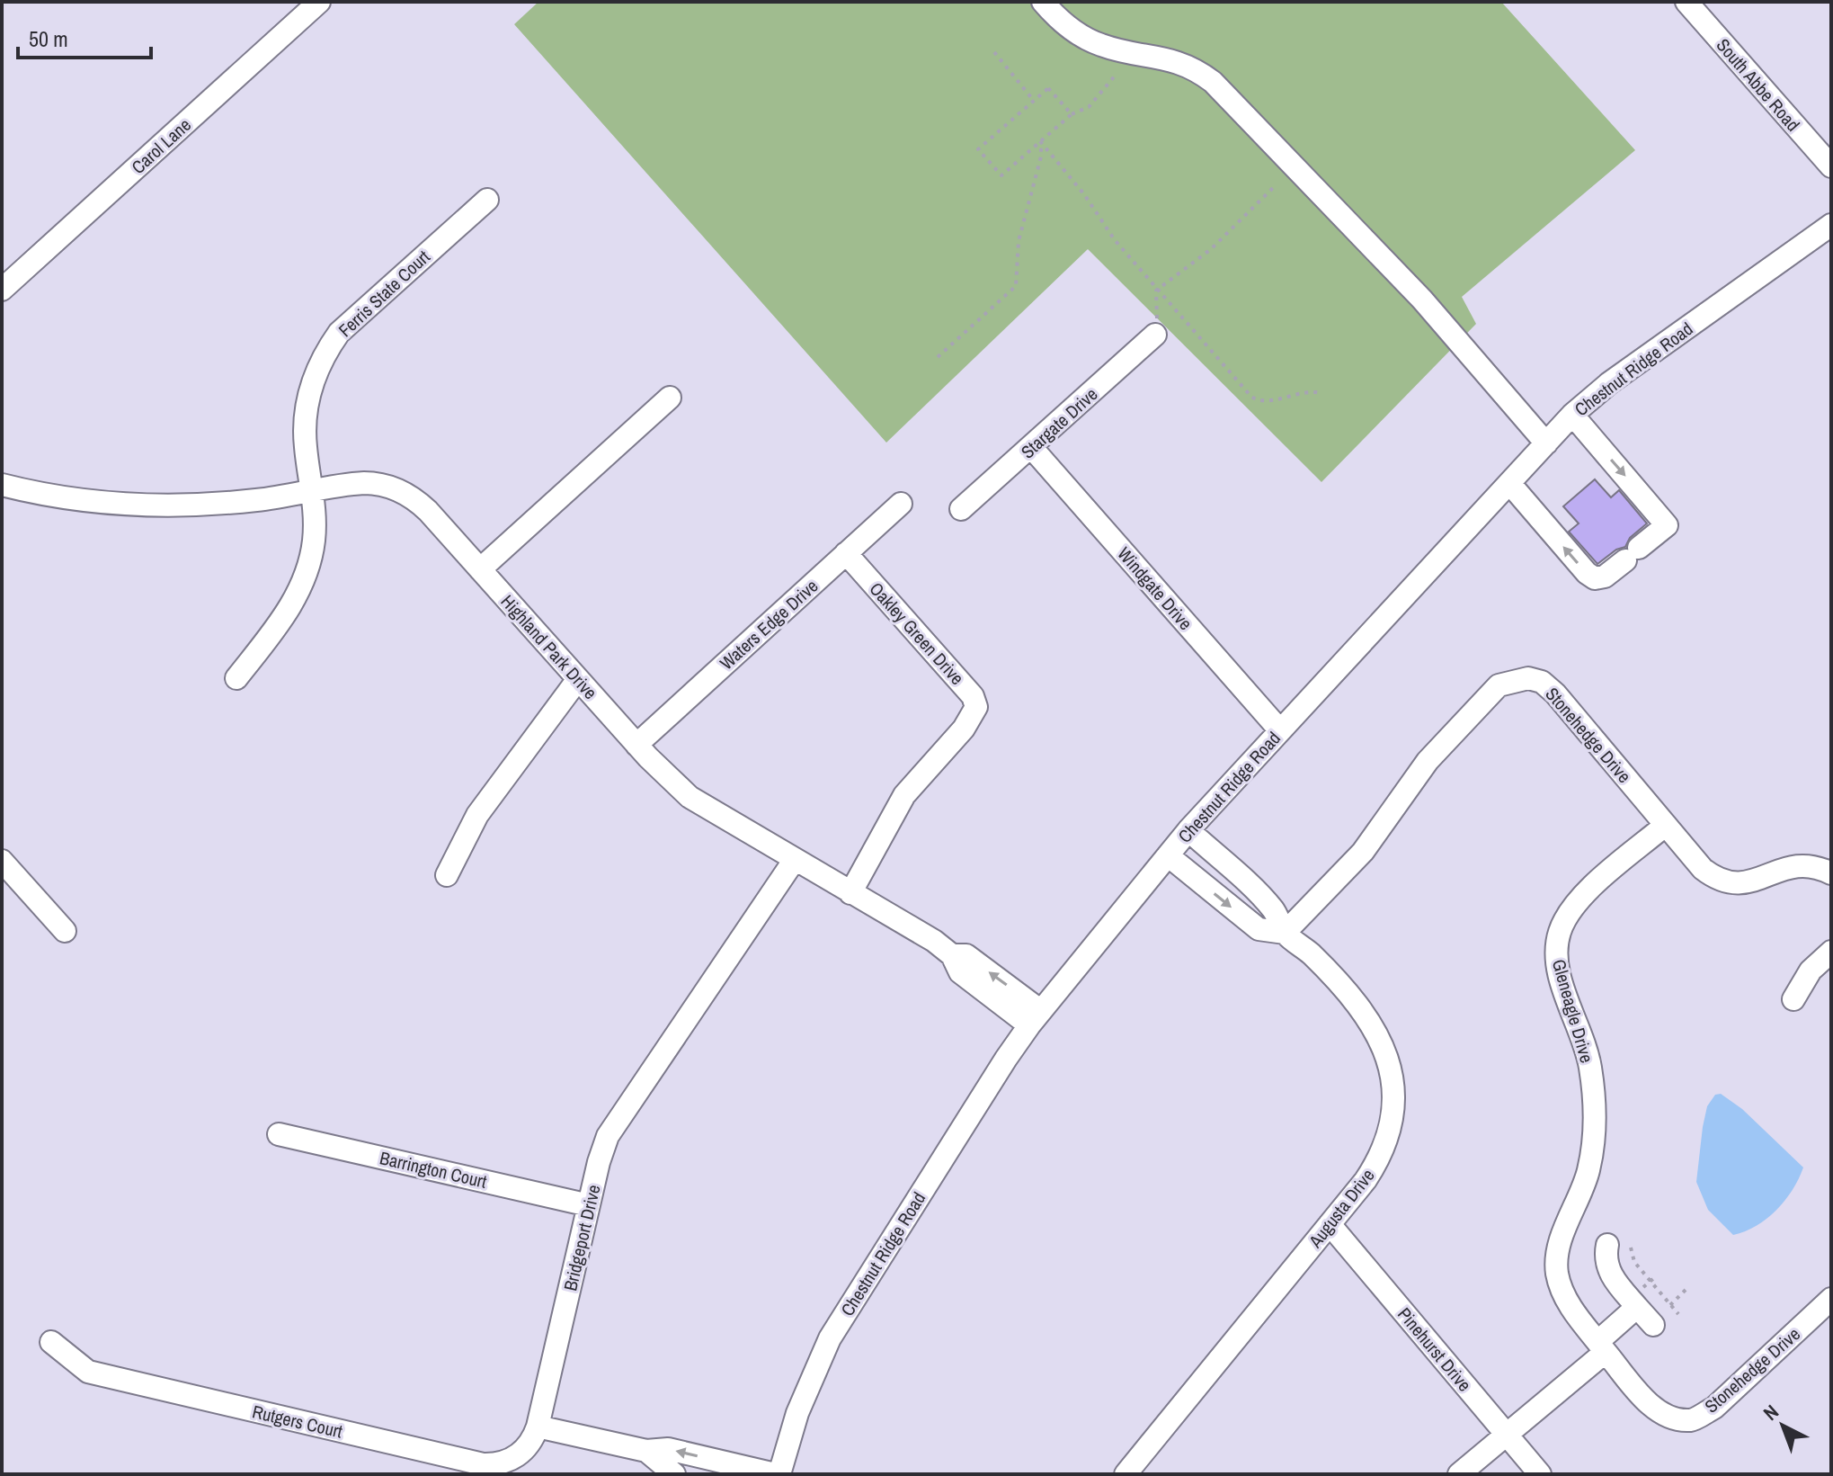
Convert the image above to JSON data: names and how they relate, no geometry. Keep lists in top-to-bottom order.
{
  "streets": {
    "street": [
      "South Abbe Road",
      "Carol Lane",
      "Ferris State Court",
      "Chestnut Ridge Road",
      "Stargate Drive",
      "Windgate Drive",
      "Waters Edge Drive",
      "Oakley Green Drive",
      "Highland Park Drive",
      "Stonehedge Drive",
      "Gleneagle Drive",
      "Barrington Court",
      "Augusta Drive",
      "Bridgeport Drive",
      "Pinehurst Drive",
      "Rutgers Court"
    ]
  },
  "crossings": [
    ["Ferris State Court", "Highland Park Drive"],
    ["Chestnut Ridge Road", "Windgate Drive"],
    ["Chestnut Ridge Road", "Highland Park Drive"],
    ["Chestnut Ridge Road", "Augusta Drive"],
    ["Stargate Drive", "Windgate Drive"],
    ["Waters Edge Drive", "Oakley Green Drive"],
    ["Waters Edge Drive", "Highland Park Drive"],
    ["Oakley Green Drive", "Highland Park Drive"],
    ["Highland Park Drive", "Bridgeport Drive"],
    ["Stonehedge Drive", "Gleneagle Drive"],
    ["Stonehedge Drive", "Augusta Drive"],
    ["Barrington Court", "Bridgeport Drive"],
    ["Augusta Drive", "Pinehurst Drive"],
    ["Bridgeport Drive", "Rutgers Court"]
  ],
  "scale_bar": "50 m",
  "north": "top left"
}
